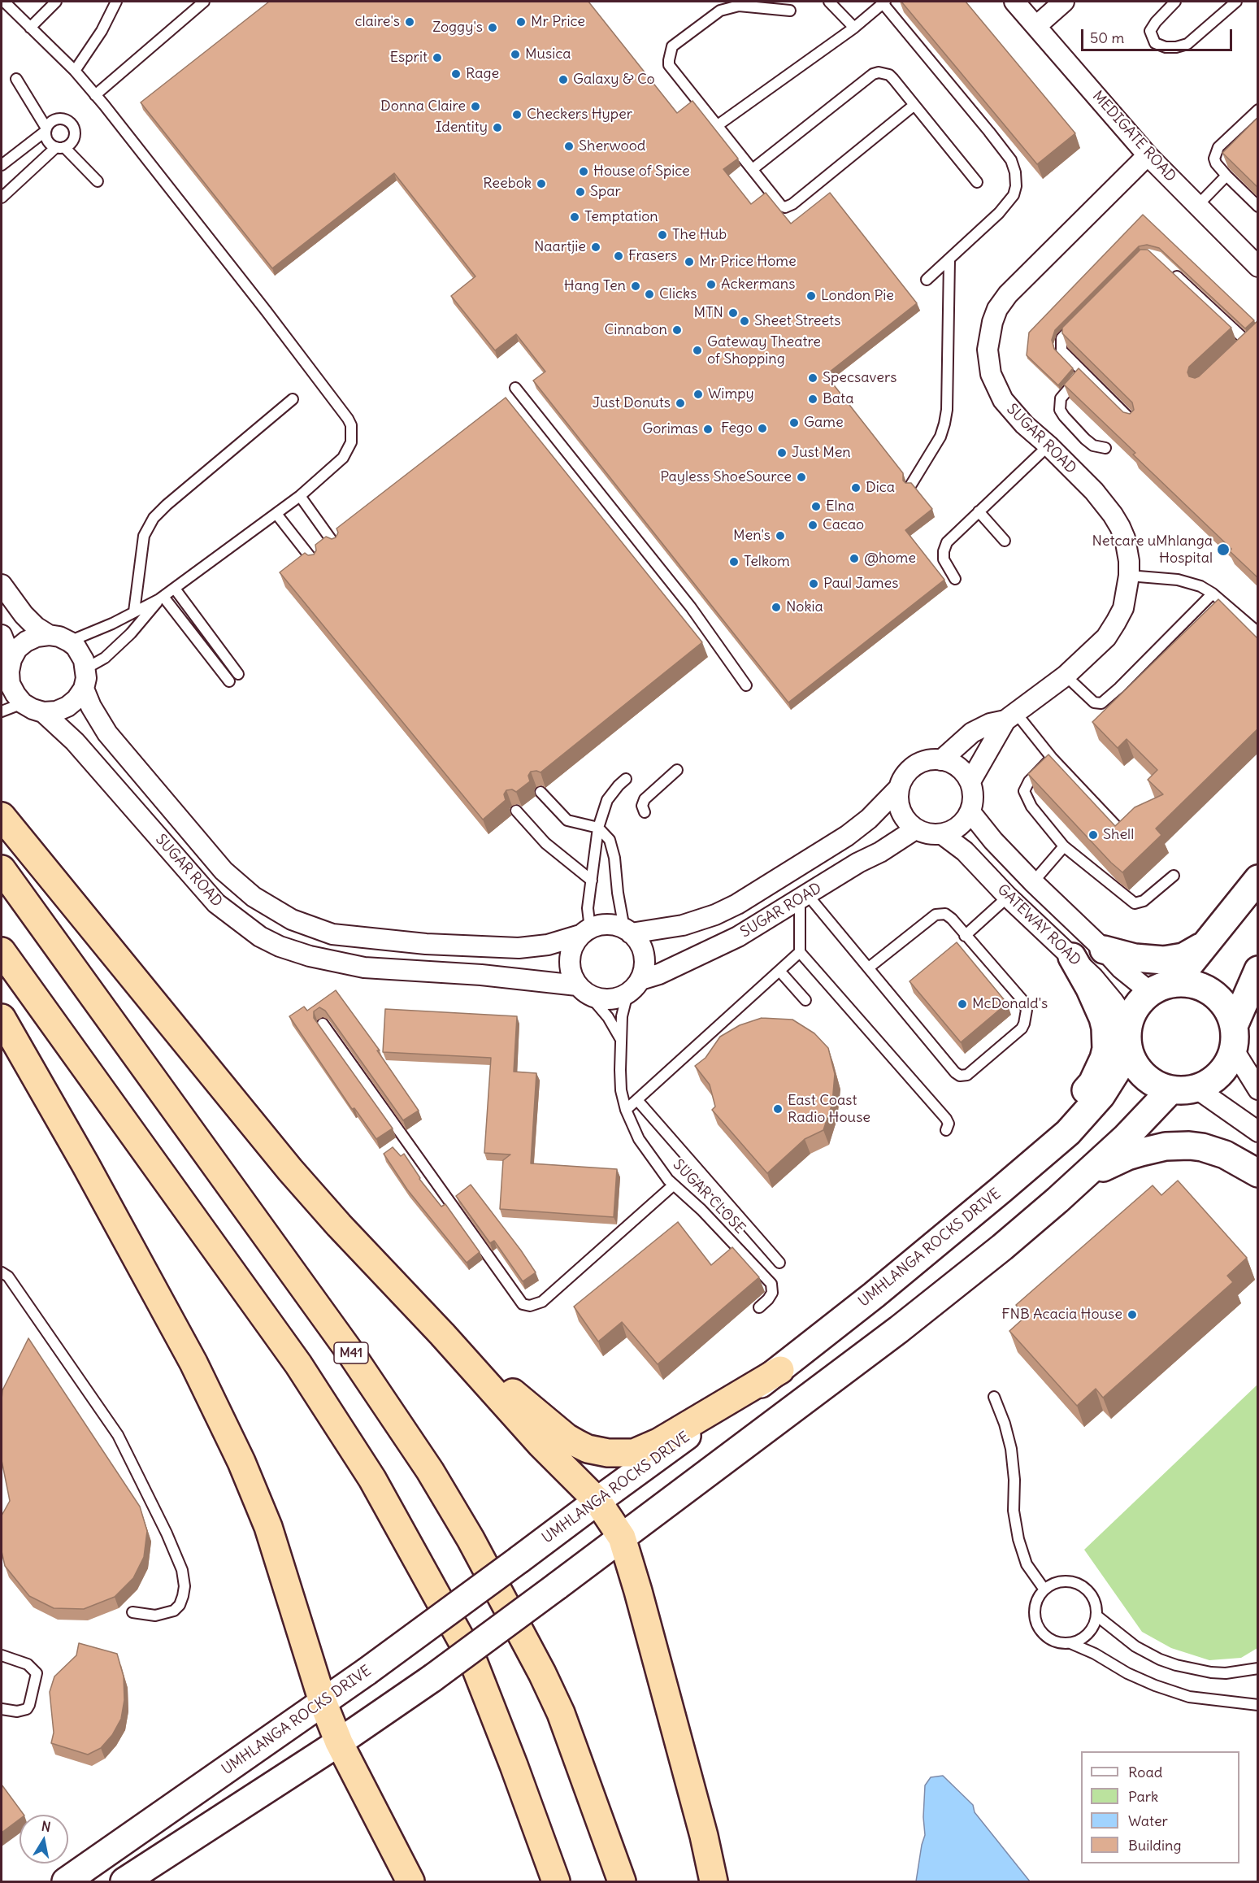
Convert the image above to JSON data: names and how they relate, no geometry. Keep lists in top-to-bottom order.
{
  "streets": {
    "highway": ["M41"],
    "main road": ["UMHLANGA ROCKS DRIVE"],
    "street": ["MEDIGATE ROAD", "SUGAR ROAD", "GATEWAY ROAD"],
    "lane": ["SUGAR CLOSE"]
  },
  "crossings": [
    ["MEDIGATE ROAD", "SUGAR ROAD"],
    ["SUGAR ROAD", "GATEWAY ROAD"],
    ["SUGAR ROAD", "SUGAR CLOSE"],
    ["GATEWAY ROAD", "UMHLANGA ROCKS DRIVE"]
  ],
  "places": [
    "claire's",
    "Mr Price",
    "Zoggy's",
    "Musica",
    "Esprit",
    "Rage",
    "Galaxy & Co",
    "Donna Claire",
    "Checkers Hyper",
    "Identity",
    "Sherwood",
    "House of Spice",
    "Reebok",
    "Spar",
    "Temptation",
    "The Hub",
    "Naartjie",
    "Frasers",
    "Mr Price Home",
    "Ackermans",
    "Hang Ten",
    "Clicks",
    "London Pie",
    "MTN",
    "Sheet Streets",
    "Cinnabon",
    "Gateway Theatre of Shopping",
    "Specsavers",
    "Wimpy",
    "Bata",
    "Just Donuts",
    "Game",
    "Fego",
    "Gorimas",
    "Just Men",
    "Payless ShoeSource",
    "Dica",
    "Elna",
    "Cacao",
    "Men's",
    "Netcare uMhlanga Hospital",
    "@home",
    "Telkom",
    "Paul James",
    "Nokia",
    "Shell",
    "McDonald's",
    "East Coast Radio House",
    "FNB Acacia House"
  ],
  "legend": [
    "Road",
    "Park",
    "Water",
    "Building"
  ],
  "scale_bar": "50 m",
  "north": "top"
}
